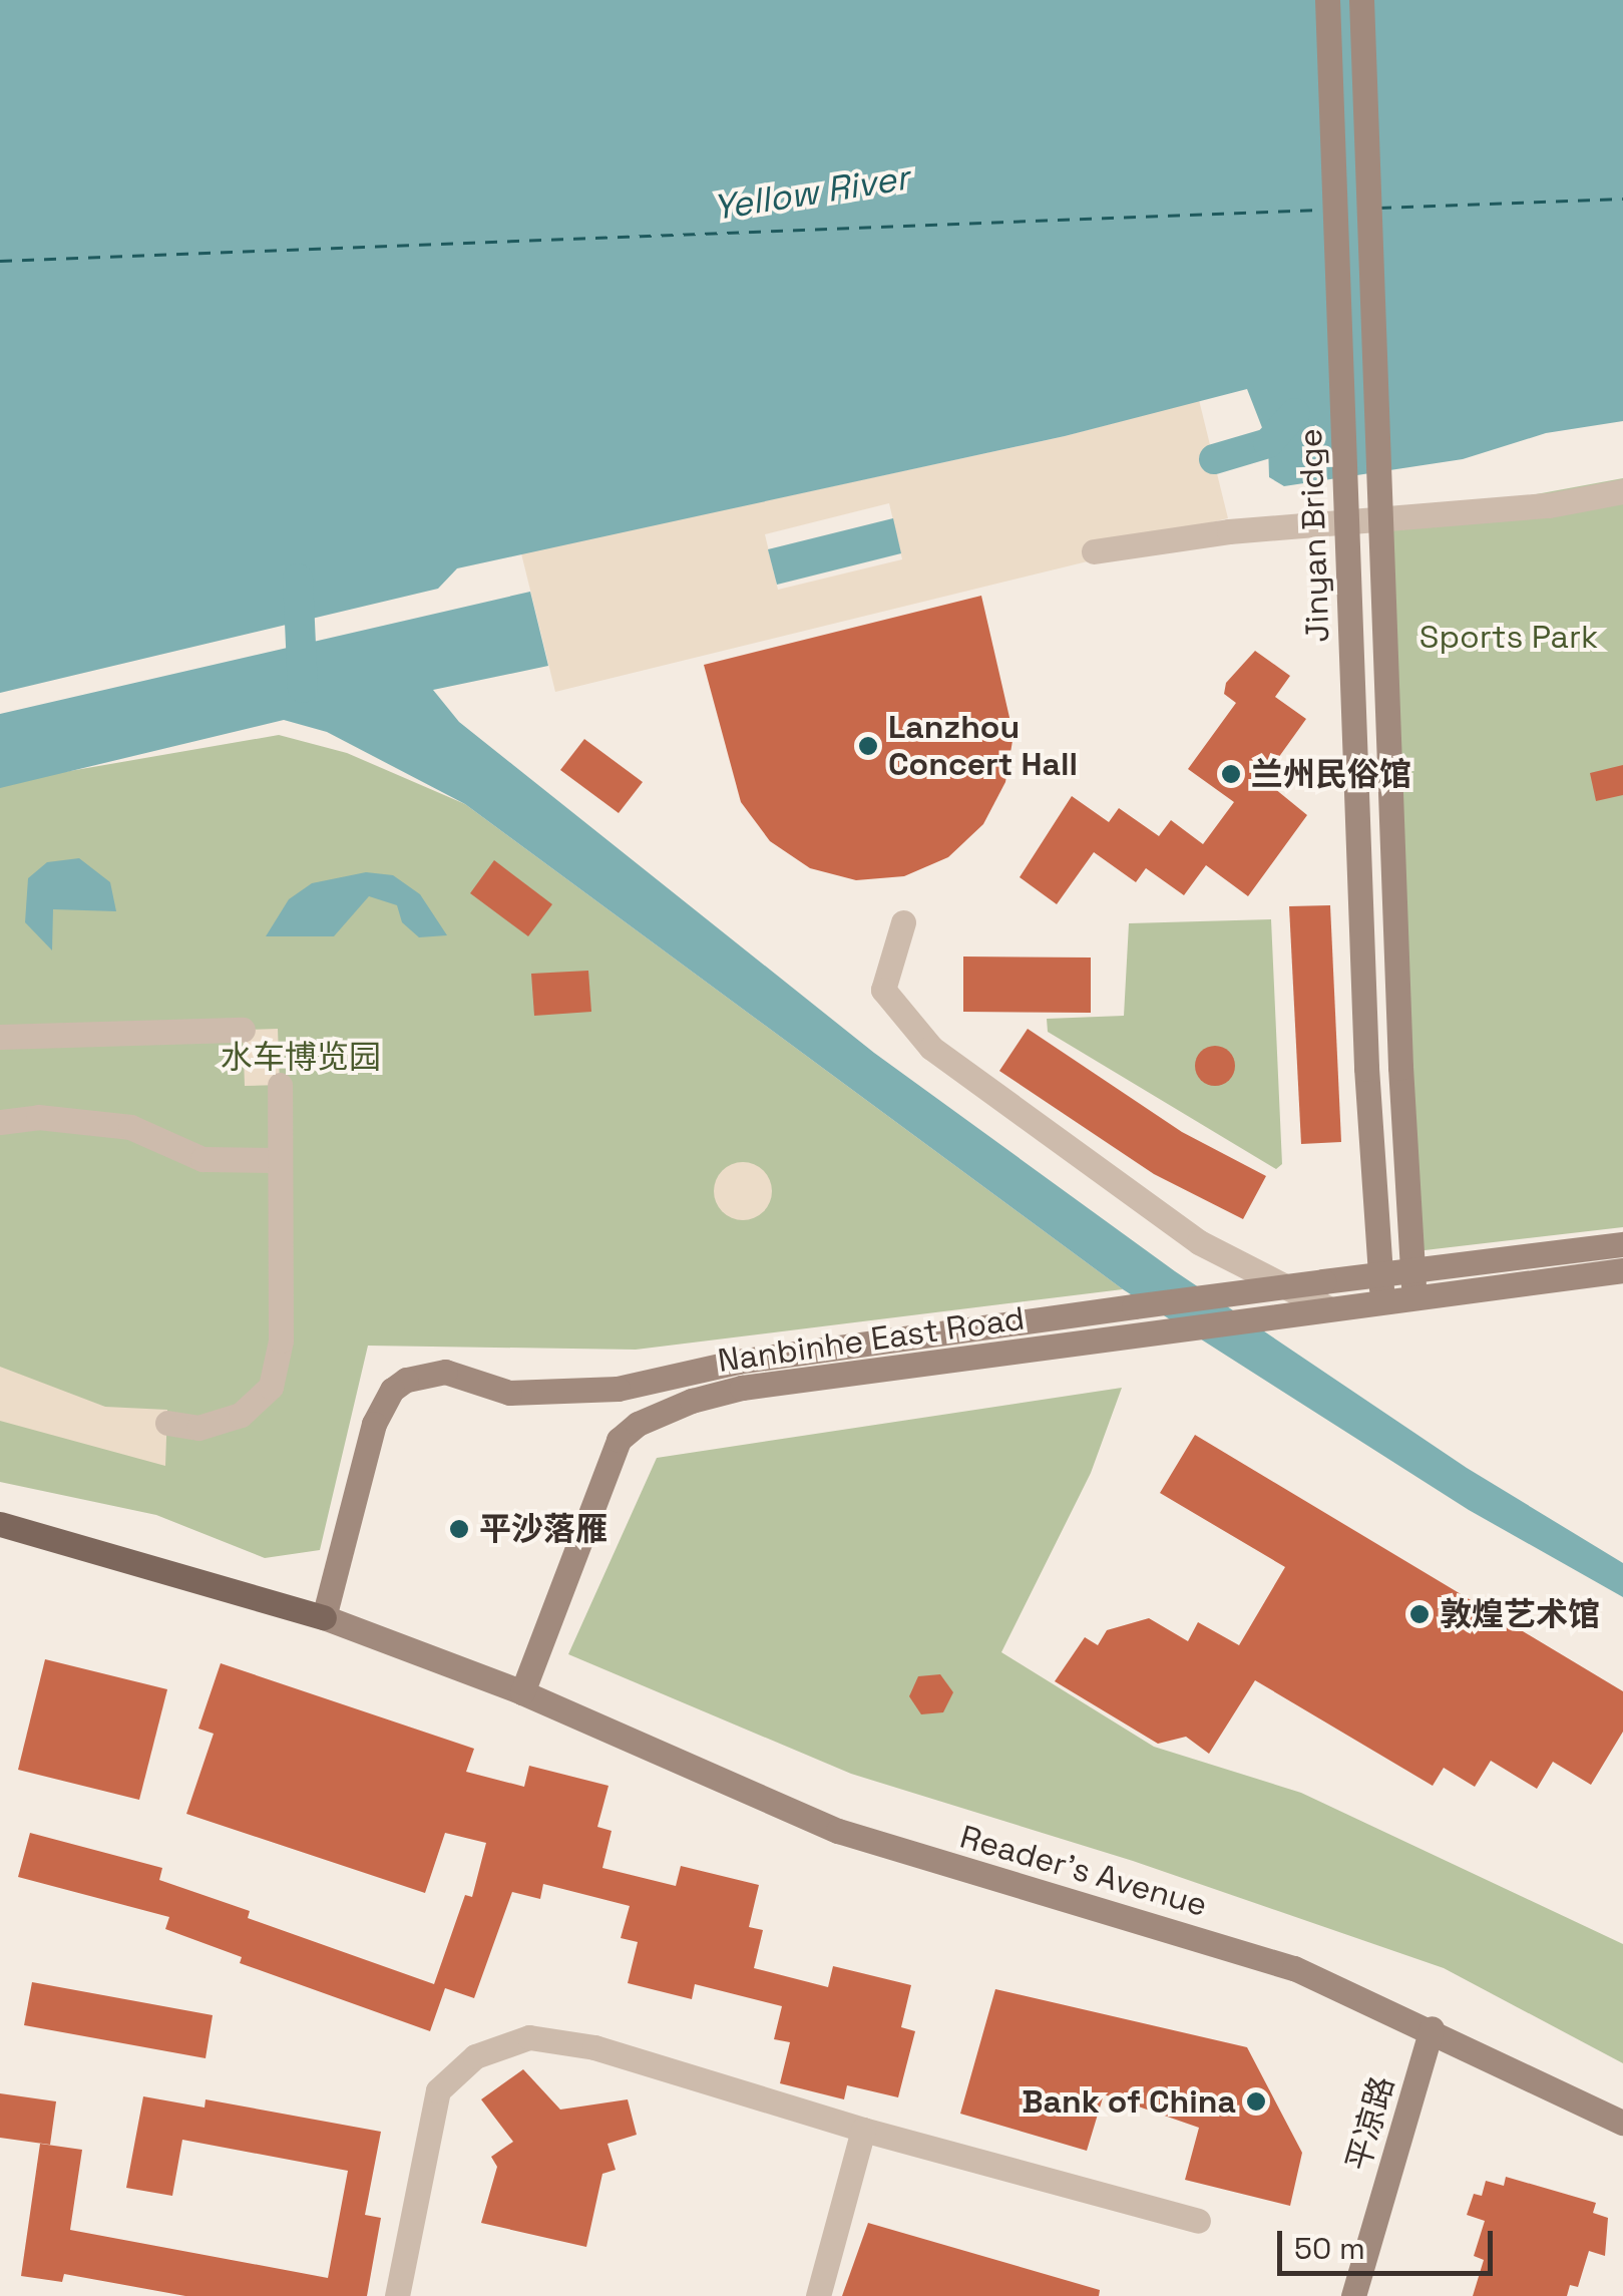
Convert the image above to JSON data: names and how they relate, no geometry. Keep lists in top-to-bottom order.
{
  "streets": {
    "main road": [
      "Jinyan Bridge",
      "Nanbinhe East Road",
      "Reader's Avenue",
      "平凉路"
    ]
  },
  "crossings": [
    ["Jinyan Bridge", "Nanbinhe East Road"],
    ["Nanbinhe East Road", "Reader's Avenue"],
    ["Reader's Avenue", "平凉路"]
  ],
  "water": ["Yellow River"],
  "parks": ["Sports Park", "水车博览园"],
  "places": [
    "Lanzhou Concert Hall",
    "兰州民俗馆",
    "平沙落雁",
    "敦煌艺术馆",
    "Bank of China"
  ],
  "scale_bar": "50 m"
}
